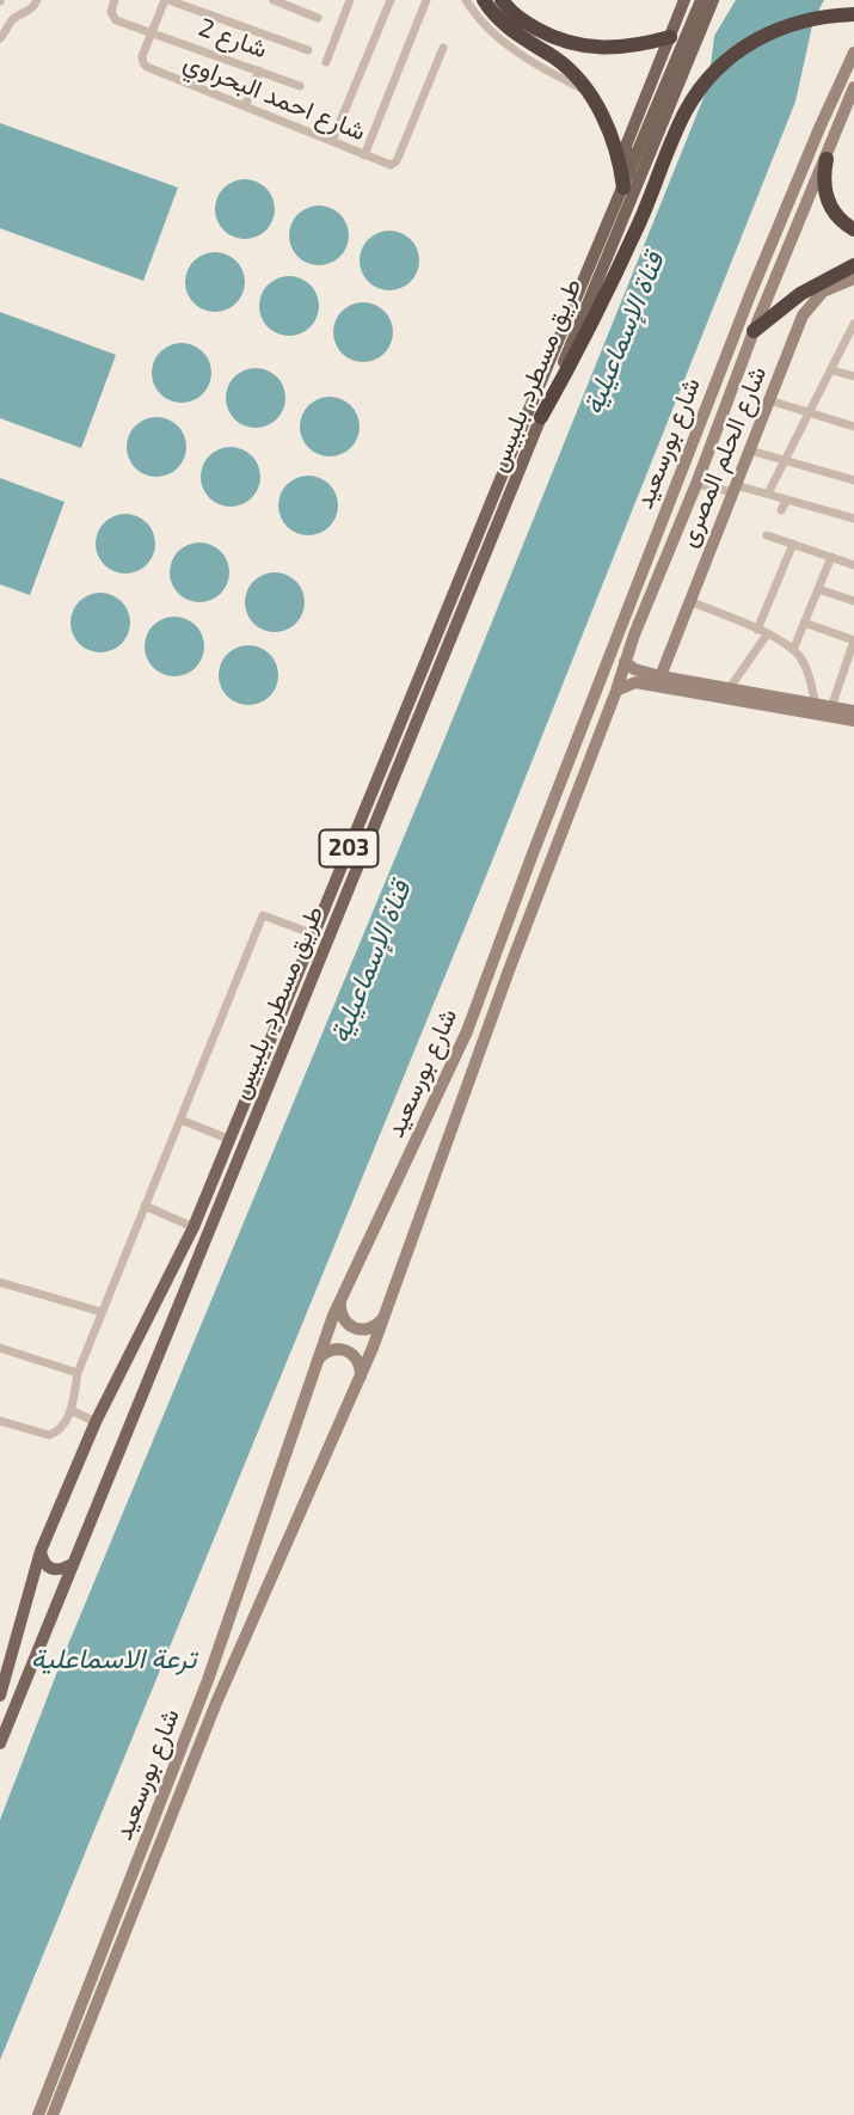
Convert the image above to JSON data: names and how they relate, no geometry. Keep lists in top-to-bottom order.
{
  "streets": {
    "main road": [
      "طريق مسطرد, بلبيس",
      "شارع بورسعيد",
      "شارع الحلم المصرى",
      "203"
    ],
    "street": ["شارع 2", "شارع احمد البحراوي"]
  },
  "crossings": [
    ["شارع 2", "شارع احمد البحراوي"]
  ],
  "water": ["قناة الإسماعيلية", "ترعة الاسماعلية"]
}
